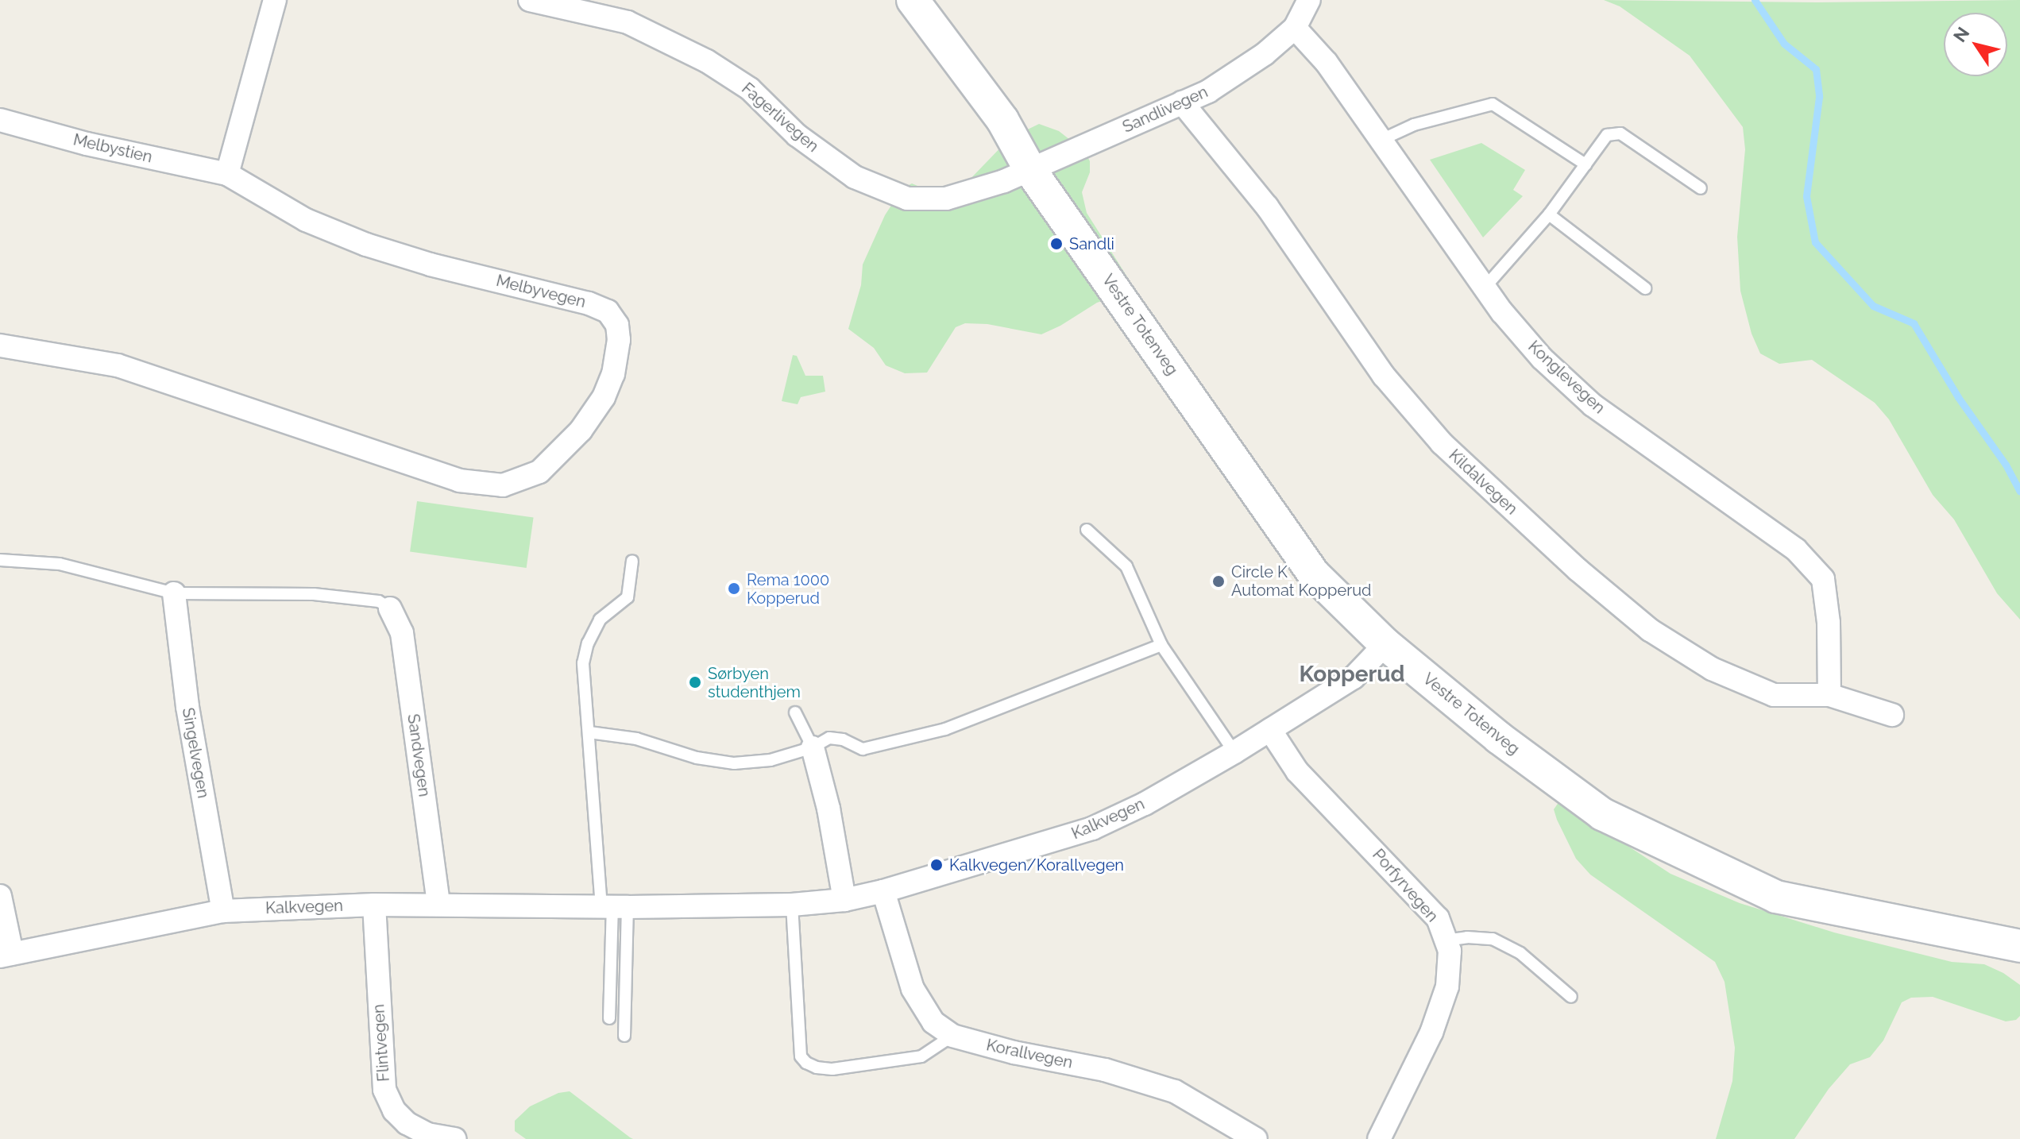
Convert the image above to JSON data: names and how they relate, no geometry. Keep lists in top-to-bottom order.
{
  "streets": {
    "main road": ["Vestre Totenveg"],
    "street": [
      "Sandlivegen",
      "Fagerlivegen",
      "Melbystien",
      "Melbyvegen",
      "Konglevegen",
      "Kildalvegen",
      "Singelvegen",
      "Sandvegen",
      "Kalkvegen",
      "Porfyrvegen",
      "Flintvegen",
      "Korallvegen"
    ]
  },
  "crossings": [
    ["Sandlivegen", "Fagerlivegen"],
    ["Sandlivegen", "Vestre Totenveg"],
    ["Sandlivegen", "Konglevegen"],
    ["Sandlivegen", "Kildalvegen"],
    ["Fagerlivegen", "Vestre Totenveg"],
    ["Melbystien", "Melbyvegen"],
    ["Vestre Totenveg", "Kalkvegen"],
    ["Konglevegen", "Kildalvegen"],
    ["Singelvegen", "Kalkvegen"],
    ["Sandvegen", "Kalkvegen"],
    ["Kalkvegen", "Porfyrvegen"],
    ["Kalkvegen", "Flintvegen"],
    ["Kalkvegen", "Korallvegen"]
  ],
  "districts": ["Kopperud"],
  "places": [
    "Sandli",
    "Circle K Automat Kopperud",
    "Rema 1000 Kopperud",
    "Sørbyen studenthjem",
    "Kalkvegen/Korallvegen"
  ],
  "north": "top left"
}
